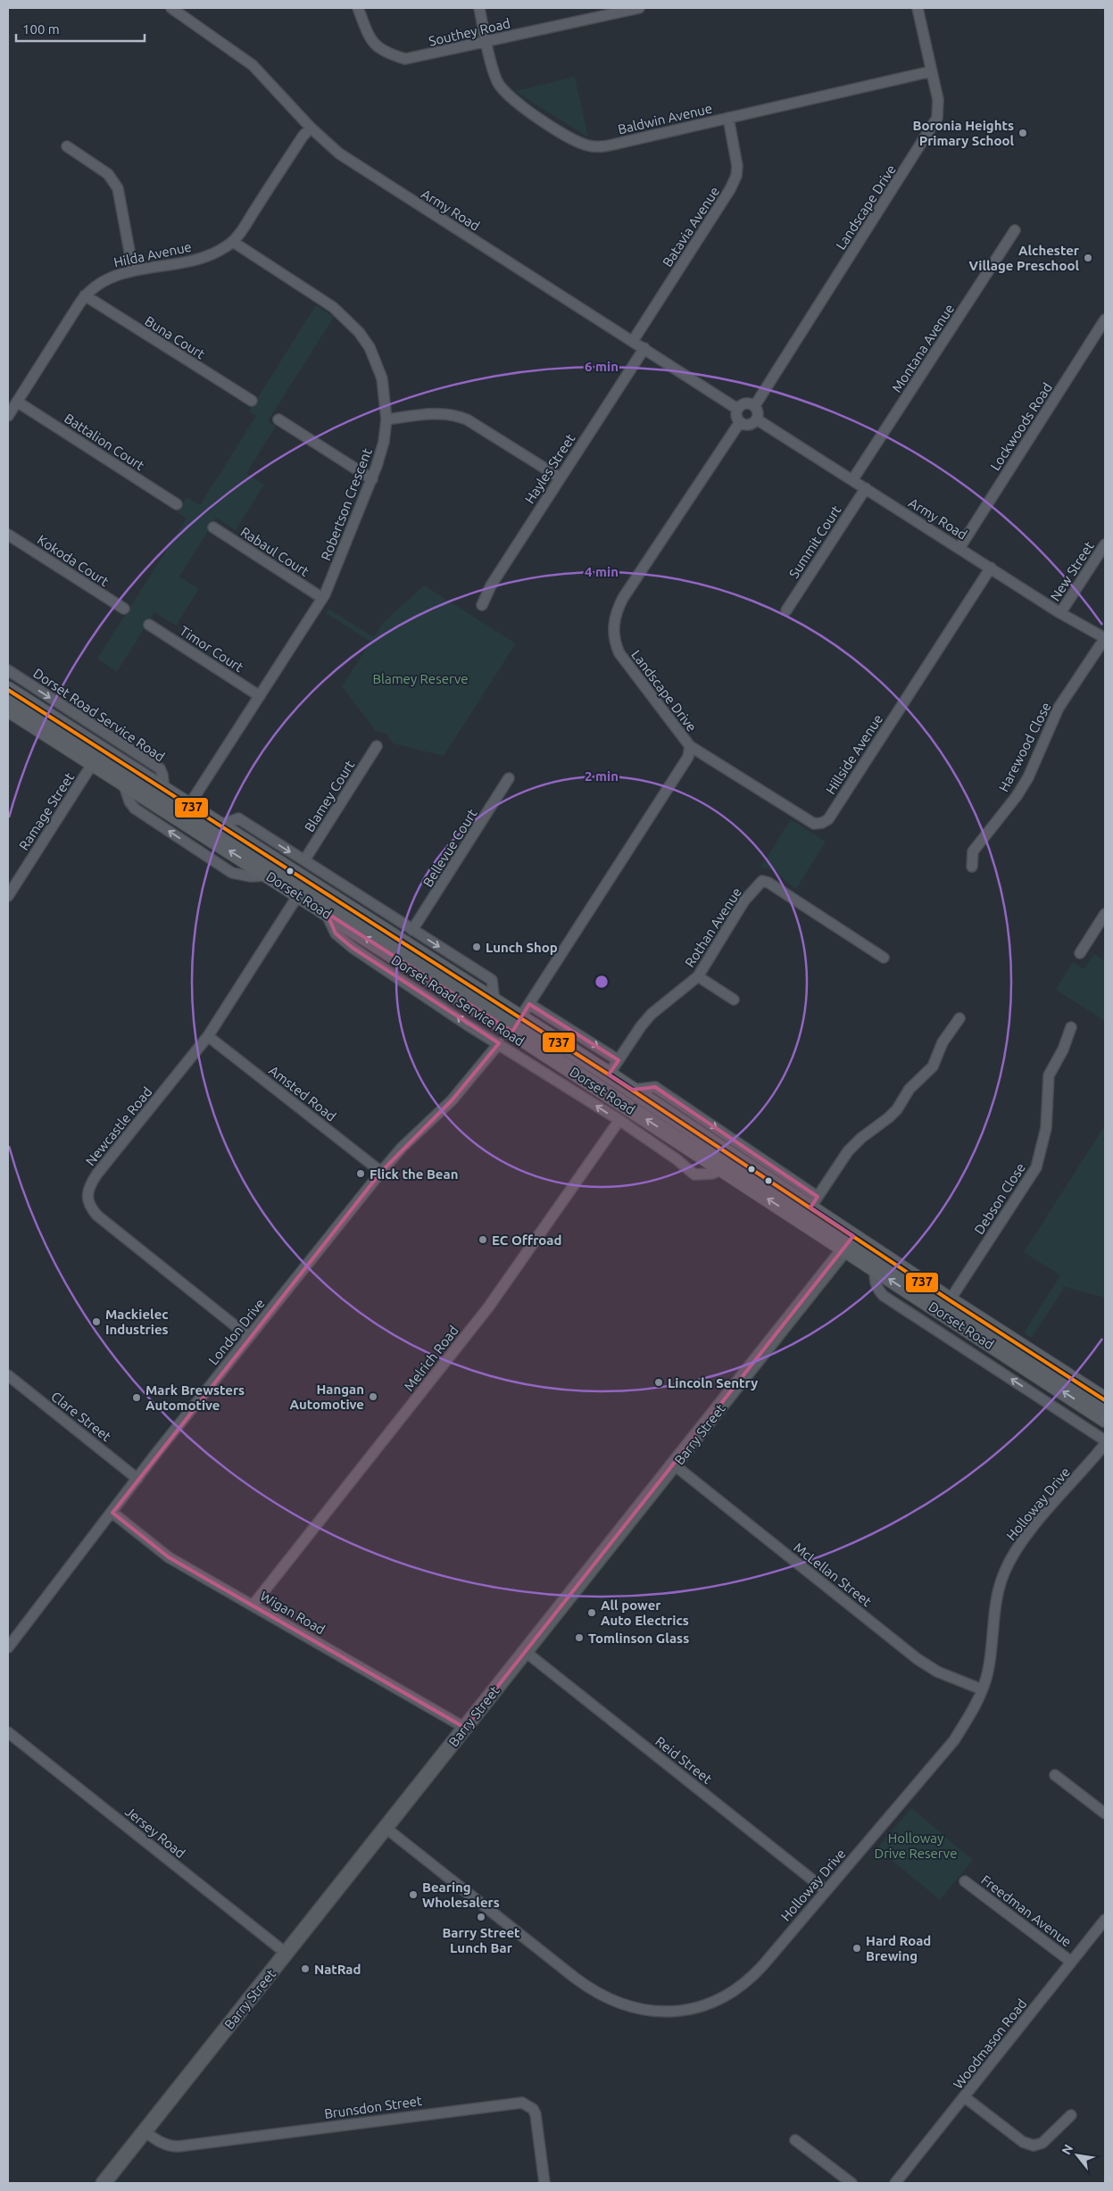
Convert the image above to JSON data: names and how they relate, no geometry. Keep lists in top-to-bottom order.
{
  "streets": {
    "main road": ["Dorset Road", "Barry Street"],
    "street": [
      "Southey Road",
      "Baldwin Avenue",
      "Landscape Drive",
      "Army Road",
      "Batavia Avenue",
      "Hilda Avenue",
      "Buna Court",
      "Montana Avenue",
      "Lockwoods Road",
      "Battalion Court",
      "Hayles Street",
      "Robertson Crescent",
      "Summit Court",
      "Rabaul Court",
      "Kokoda Court",
      "New Street",
      "Timor Court",
      "Dorset Road Service Road",
      "Harewood Close",
      "Hillside Avenue",
      "Blamey Court",
      "Ramage Street",
      "Bellevue Court",
      "Rothan Avenue",
      "Amsted Road",
      "Newcastle Road",
      "Debson Close",
      "London Drive",
      "Melrich Road",
      "Clare Street",
      "Holloway Drive",
      "McLellan Street",
      "Wigan Road",
      "Reid Street",
      "Jersey Road",
      "Freedman Avenue",
      "Woodmason Road",
      "Brunsdon Street"
    ]
  },
  "crossings": [
    ["Southey Road", "Baldwin Avenue"],
    ["Baldwin Avenue", "Landscape Drive"],
    ["Baldwin Avenue", "Batavia Avenue"],
    ["Landscape Drive", "Army Road"],
    ["Landscape Drive", "Hillside Avenue"],
    ["Landscape Drive", "Dorset Road"],
    ["Army Road", "Batavia Avenue"],
    ["Army Road", "Hilda Avenue"],
    ["Army Road", "Montana Avenue"],
    ["Army Road", "Lockwoods Road"],
    ["Army Road", "Hayles Street"],
    ["Army Road", "Summit Court"],
    ["Army Road", "New Street"],
    ["Army Road", "Harewood Close"],
    ["Army Road", "Hillside Avenue"],
    ["Hilda Avenue", "Buna Court"],
    ["Hilda Avenue", "Battalion Court"],
    ["Hilda Avenue", "Robertson Crescent"],
    ["Robertson Crescent", "Rabaul Court"],
    ["Robertson Crescent", "Timor Court"],
    ["Robertson Crescent", "Dorset Road"],
    ["Dorset Road Service Road", "Blamey Court"],
    ["Dorset Road Service Road", "Bellevue Court"],
    ["Dorset Road Service Road", "Dorset Road"],
    ["Dorset Road Service Road", "London Drive"],
    ["Dorset Road Service Road", "Melrich Road"],
    ["Ramage Street", "Dorset Road"],
    ["Dorset Road", "Rothan Avenue"],
    ["Dorset Road", "Newcastle Road"],
    ["Dorset Road", "Debson Close"],
    ["Dorset Road", "Barry Street"],
    ["Amsted Road", "Newcastle Road"],
    ["Amsted Road", "London Drive"],
    ["Newcastle Road", "London Drive"],
    ["London Drive", "Clare Street"],
    ["London Drive", "Wigan Road"],
    ["Melrich Road", "Wigan Road"],
    ["Barry Street", "Holloway Drive"],
    ["Barry Street", "McLellan Street"],
    ["Barry Street", "Wigan Road"],
    ["Barry Street", "Reid Street"],
    ["Barry Street", "Jersey Road"],
    ["Barry Street", "Brunsdon Street"],
    ["Holloway Drive", "McLellan Street"],
    ["Holloway Drive", "Reid Street"],
    ["Freedman Avenue", "Woodmason Road"]
  ],
  "parks": ["Blamey Reserve", "Holloway Drive Reserve"],
  "places": [
    "Boronia Heights Primary School",
    "Alchester Village Preschool",
    "Lunch Shop",
    "Flick the Bean",
    "EC Offroad",
    "Mackielec Industries",
    "Lincoln Sentry",
    "Hangan Automotive",
    "Mark Brewsters Automotive",
    "All power Auto Electrics",
    "Tomlinson Glass",
    "Bearing Wholesalers",
    "Barry Street Lunch Bar",
    "Hard Road Brewing",
    "NatRad"
  ],
  "lines": ["transit line 737"],
  "scale_bar": "100 m",
  "north": "top left",
  "rings": ["6 min", "4 min", "2 min"]
}
